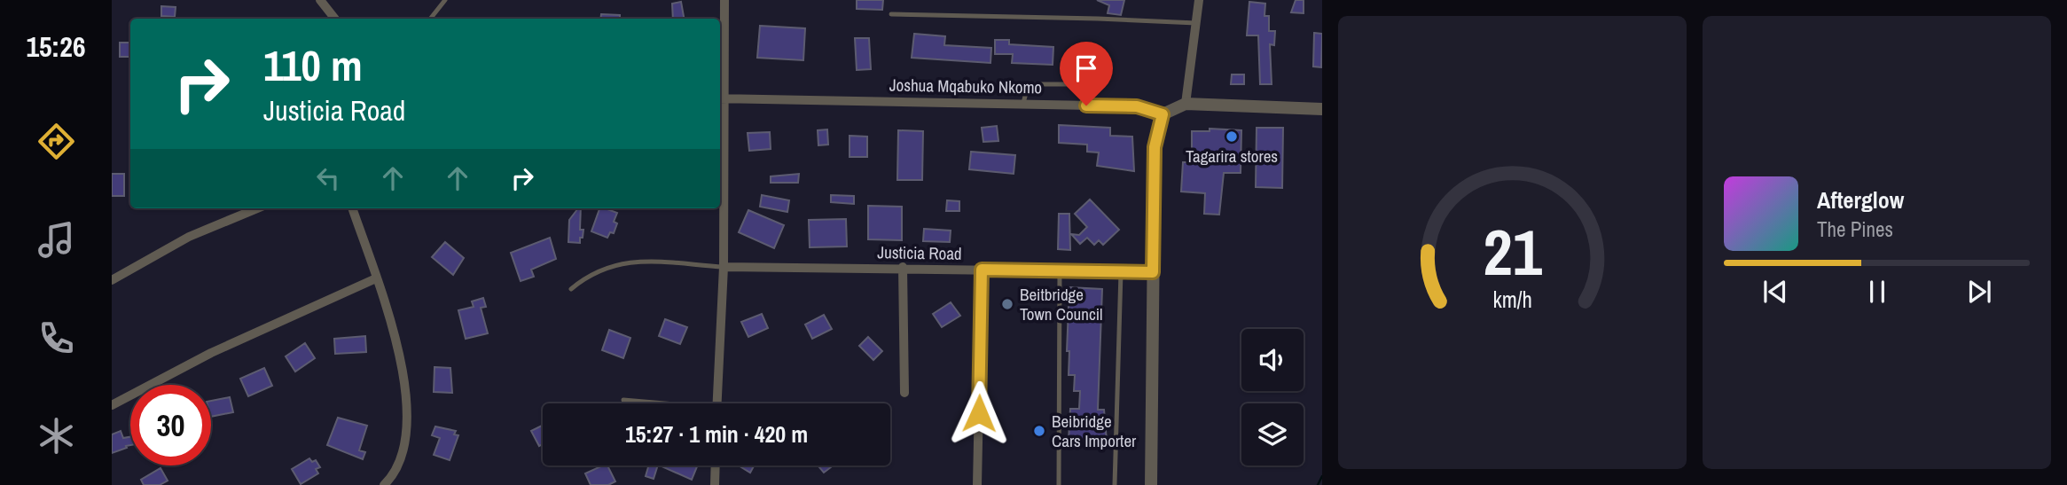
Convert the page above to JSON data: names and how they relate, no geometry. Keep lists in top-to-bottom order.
{
  "streets": {
    "street": ["Joshua Mqabuko Nkomo", "Justicia Road"]
  },
  "places": ["Tagarira stores", "Beitbridge Town Council", "Beibridge Cars Importer"],
  "page": {
    "tabs": "15:26",
    "turn": ["110 m", "Justicia Road"],
    "song": ["Afterglow", "The Pines"],
    "limit": "30",
    "trip": "15:27 · 1 min · 420 m",
    "gauge": ["21", "km/h"]
  }
}
